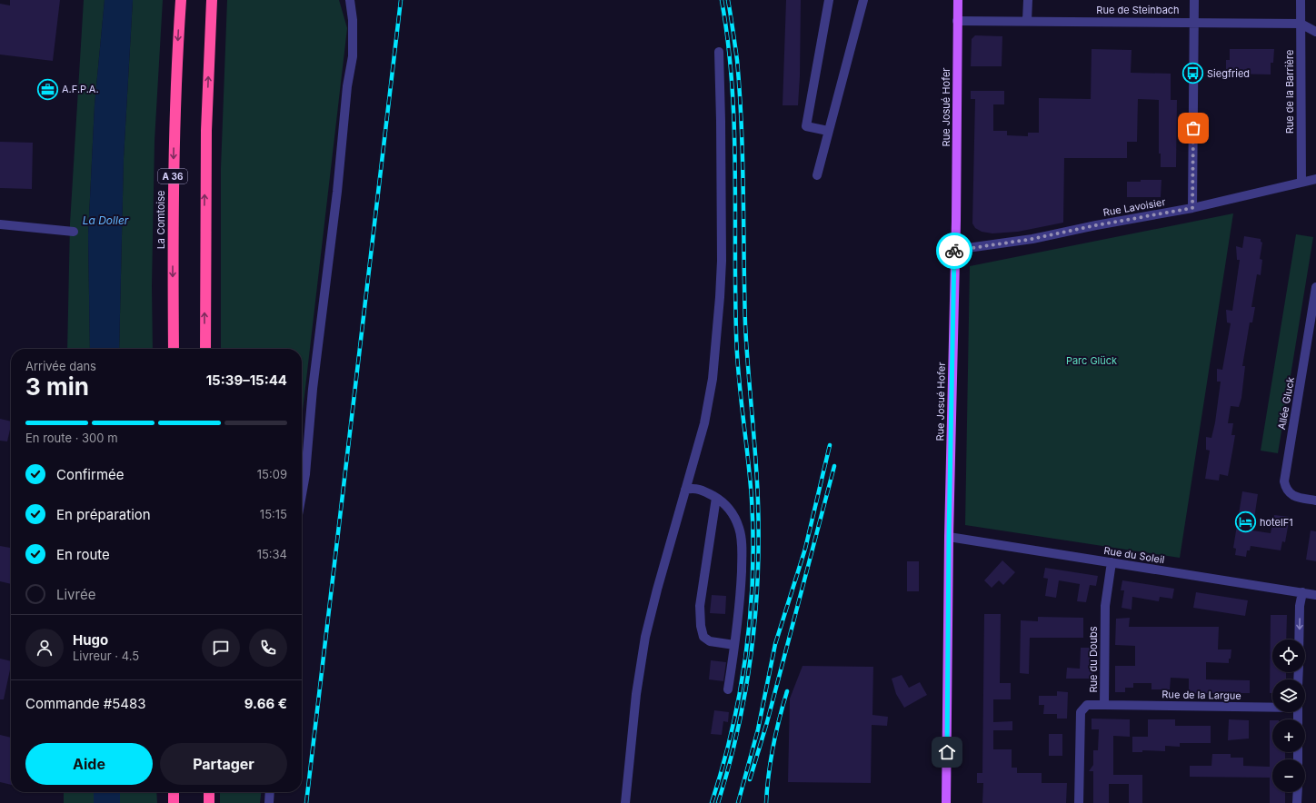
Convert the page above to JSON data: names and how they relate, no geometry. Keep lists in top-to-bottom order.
{
  "streets": {
    "highway": ["A 36", "La Comtoise"],
    "main road": ["Rue Josué Hofer"],
    "street": [
      "Rue de Steinbach",
      "Rue de la Barrière",
      "Rue Lavoisier",
      "Allée Gluck",
      "Rue du Soleil",
      "Rue du Doubs",
      "Rue de la Largue"
    ]
  },
  "crossings": [
    ["Rue de Steinbach", "Rue de la Barrière"],
    ["Rue de Steinbach", "Rue Josué Hofer"],
    ["Rue de la Barrière", "Rue Lavoisier"],
    ["Rue Josué Hofer", "Rue Lavoisier"],
    ["Rue Josué Hofer", "Rue du Soleil"],
    ["Rue du Soleil", "Rue du Doubs"],
    ["Rue du Doubs", "Rue de la Largue"]
  ],
  "water": ["La Doller"],
  "parks": ["Parc Glück"],
  "places": {
    "bus stop": ["Siegfried"],
    "office": ["A.F.P.A."],
    "hotel": ["hotelF1"]
  },
  "page": {
    "heading": ["3 min", "Arrivée dans", "15:39–15:44"],
    "panel": [
      "Hugo",
      "Livreur · 4.5",
      "Commande #5483",
      "9.66 €"
    ],
    "bar": "En route · 300 m",
    "list": [
      ["Confirmée", "15:09"],
      ["En préparation", "15:15"],
      ["En route", "15:34"],
      "Livrée"
    ],
    "map_buttons": ["+", "−"],
    "buttons": ["Aide", "Partager"]
  }
}
